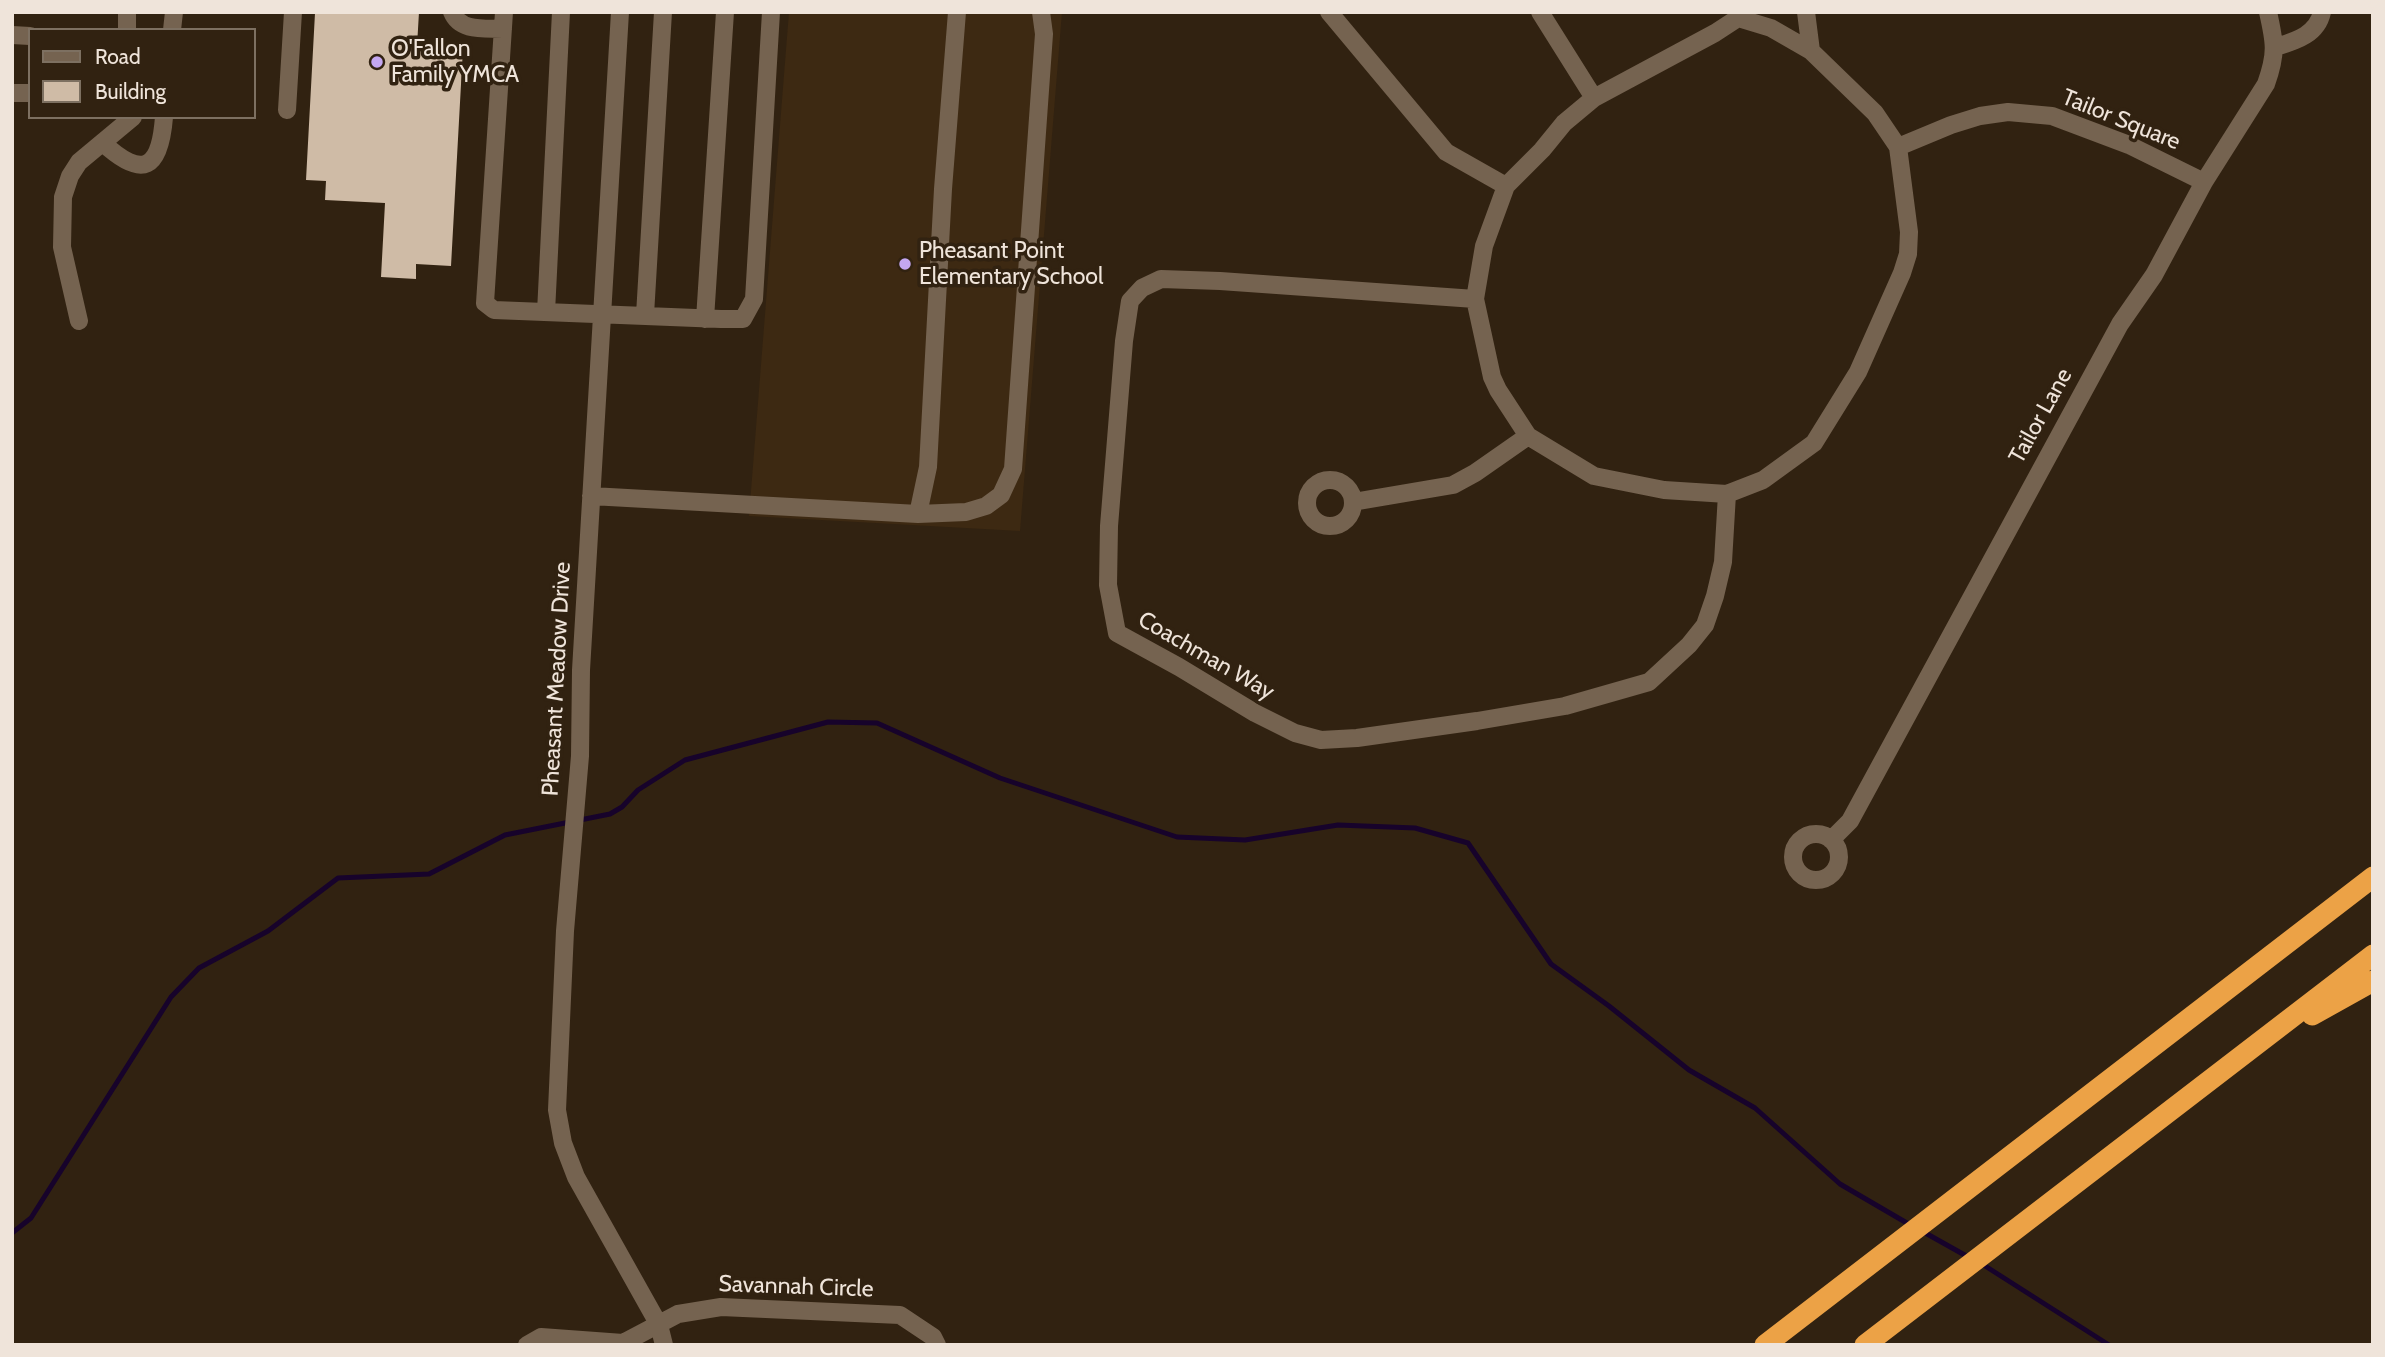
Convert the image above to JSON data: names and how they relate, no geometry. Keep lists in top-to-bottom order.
{
  "streets": {
    "street": [
      "Tailor Square",
      "Tailor Lane",
      "Coachman Way",
      "Pheasant Meadow Drive",
      "Savannah Circle"
    ]
  },
  "crossings": [
    ["Tailor Square", "Tailor Lane"],
    ["Pheasant Meadow Drive", "Savannah Circle"]
  ],
  "places": ["O'Fallon Family YMCA", "Pheasant Point Elementary School"],
  "legend": ["Road", "Building"]
}
